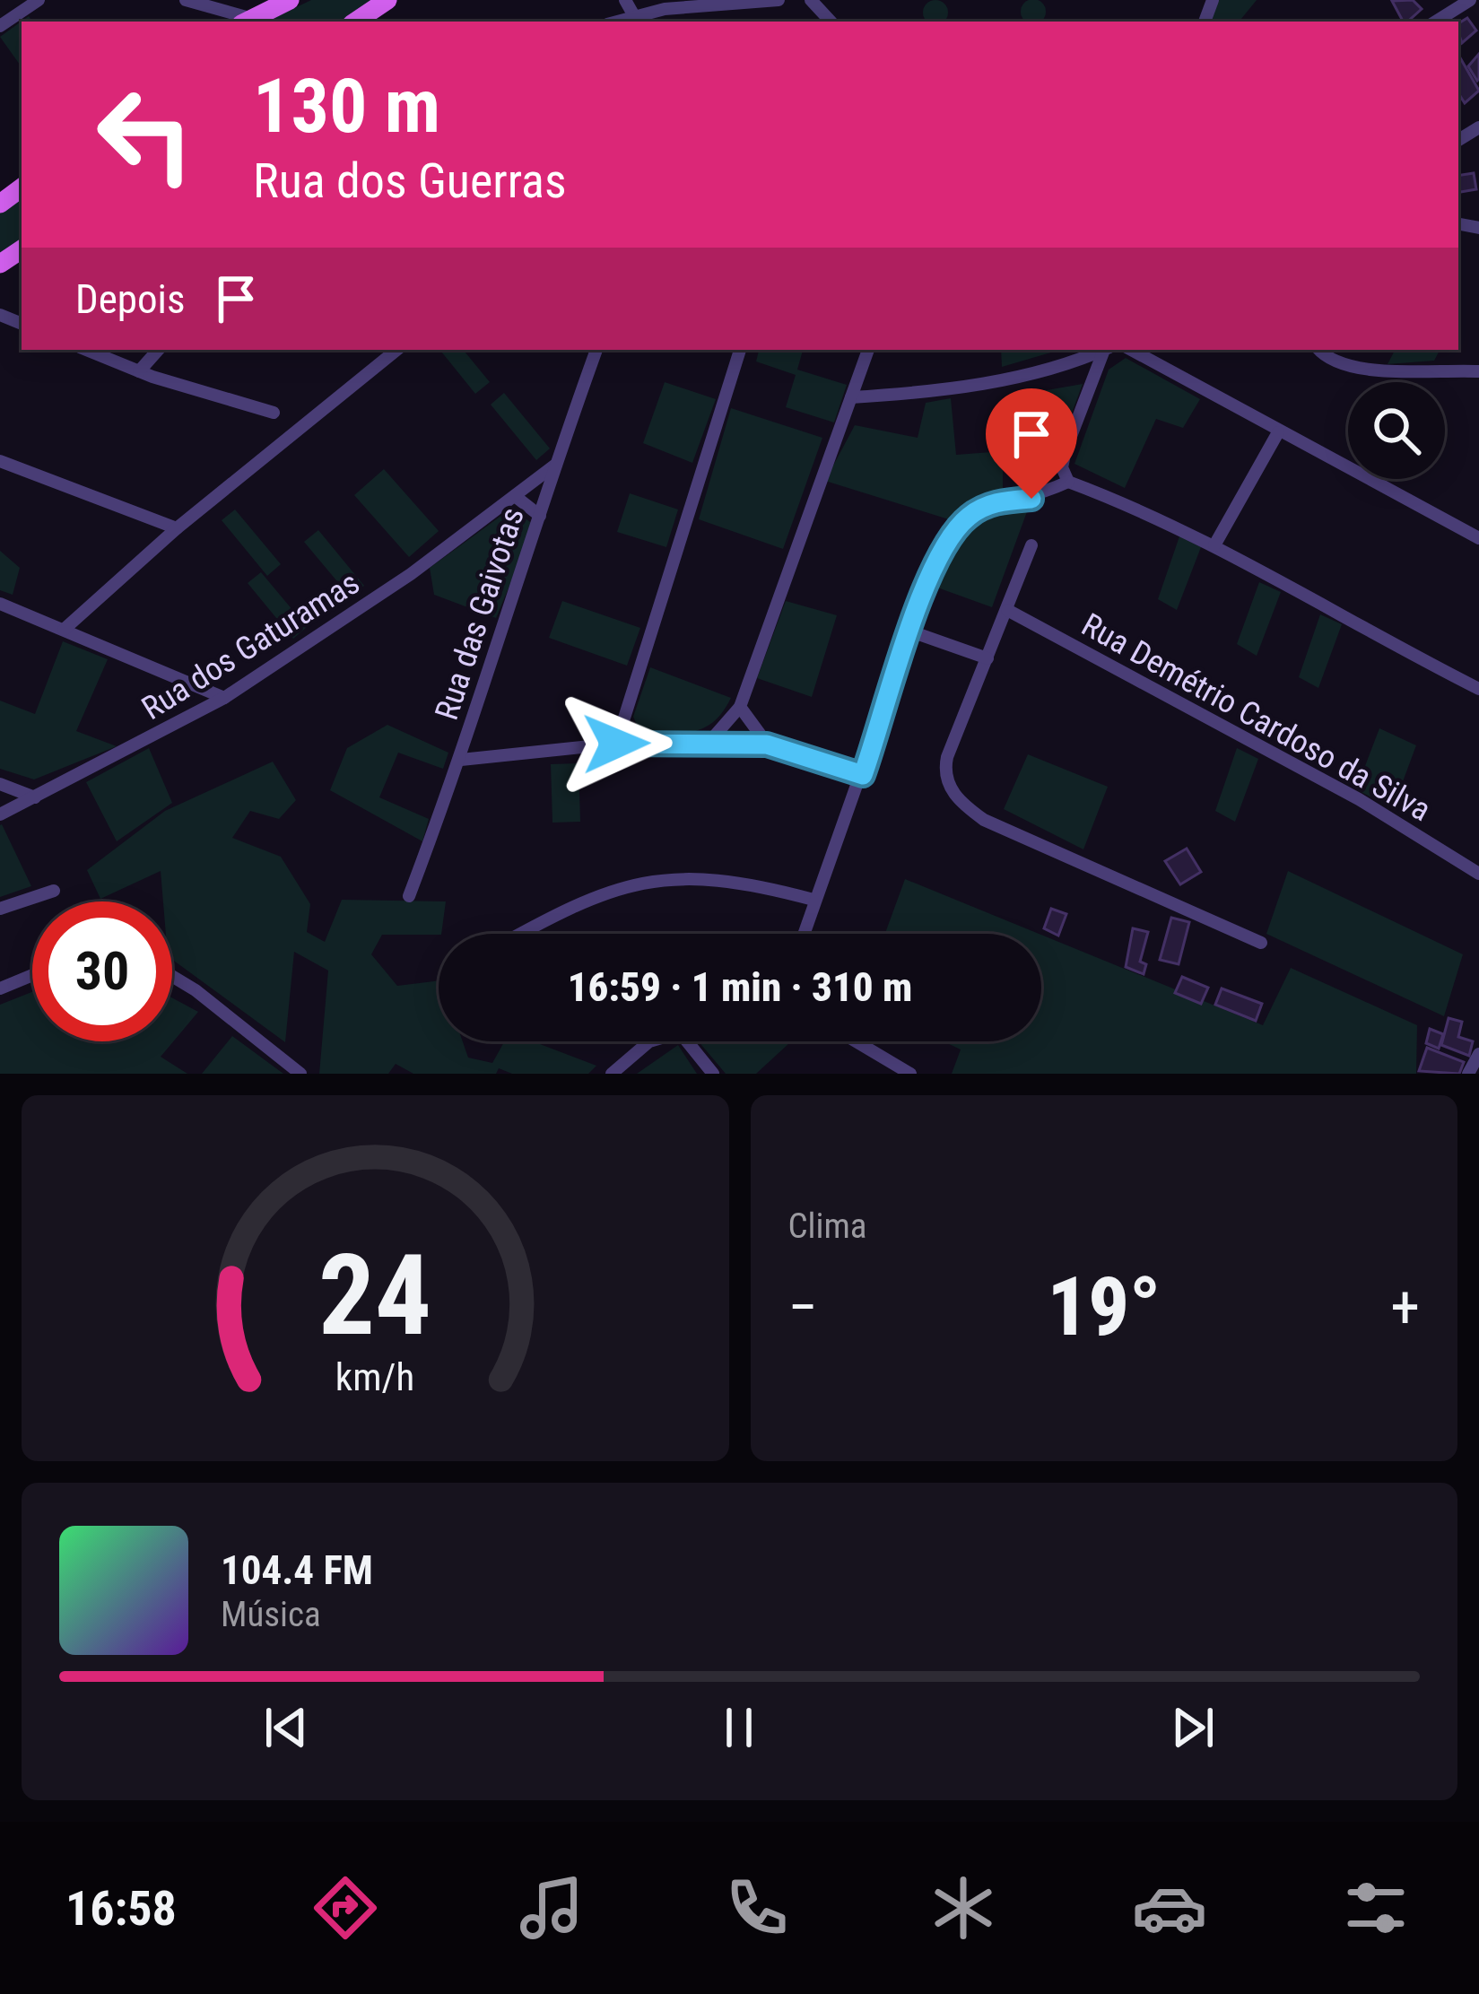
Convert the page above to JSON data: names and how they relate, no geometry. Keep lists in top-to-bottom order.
{
  "streets": {
    "street": ["Rua das Gaivotas", "Rua dos Gaturamas", "Rua Demétrio Cardoso da Silva"]
  },
  "crossings": [
    ["Rua das Gaivotas", "Rua dos Gaturamas"]
  ],
  "page": {
    "turn": ["130 m", "Rua dos Guerras"],
    "then": "Depois",
    "limit": "30",
    "trip": "16:59 · 1 min · 310 m",
    "tile": "Clima",
    "heat": ["−", "19°", "+"],
    "song": ["104.4 FM", "Música"],
    "tabs": "16:58",
    "gauge": ["24", "km/h"]
  }
}
